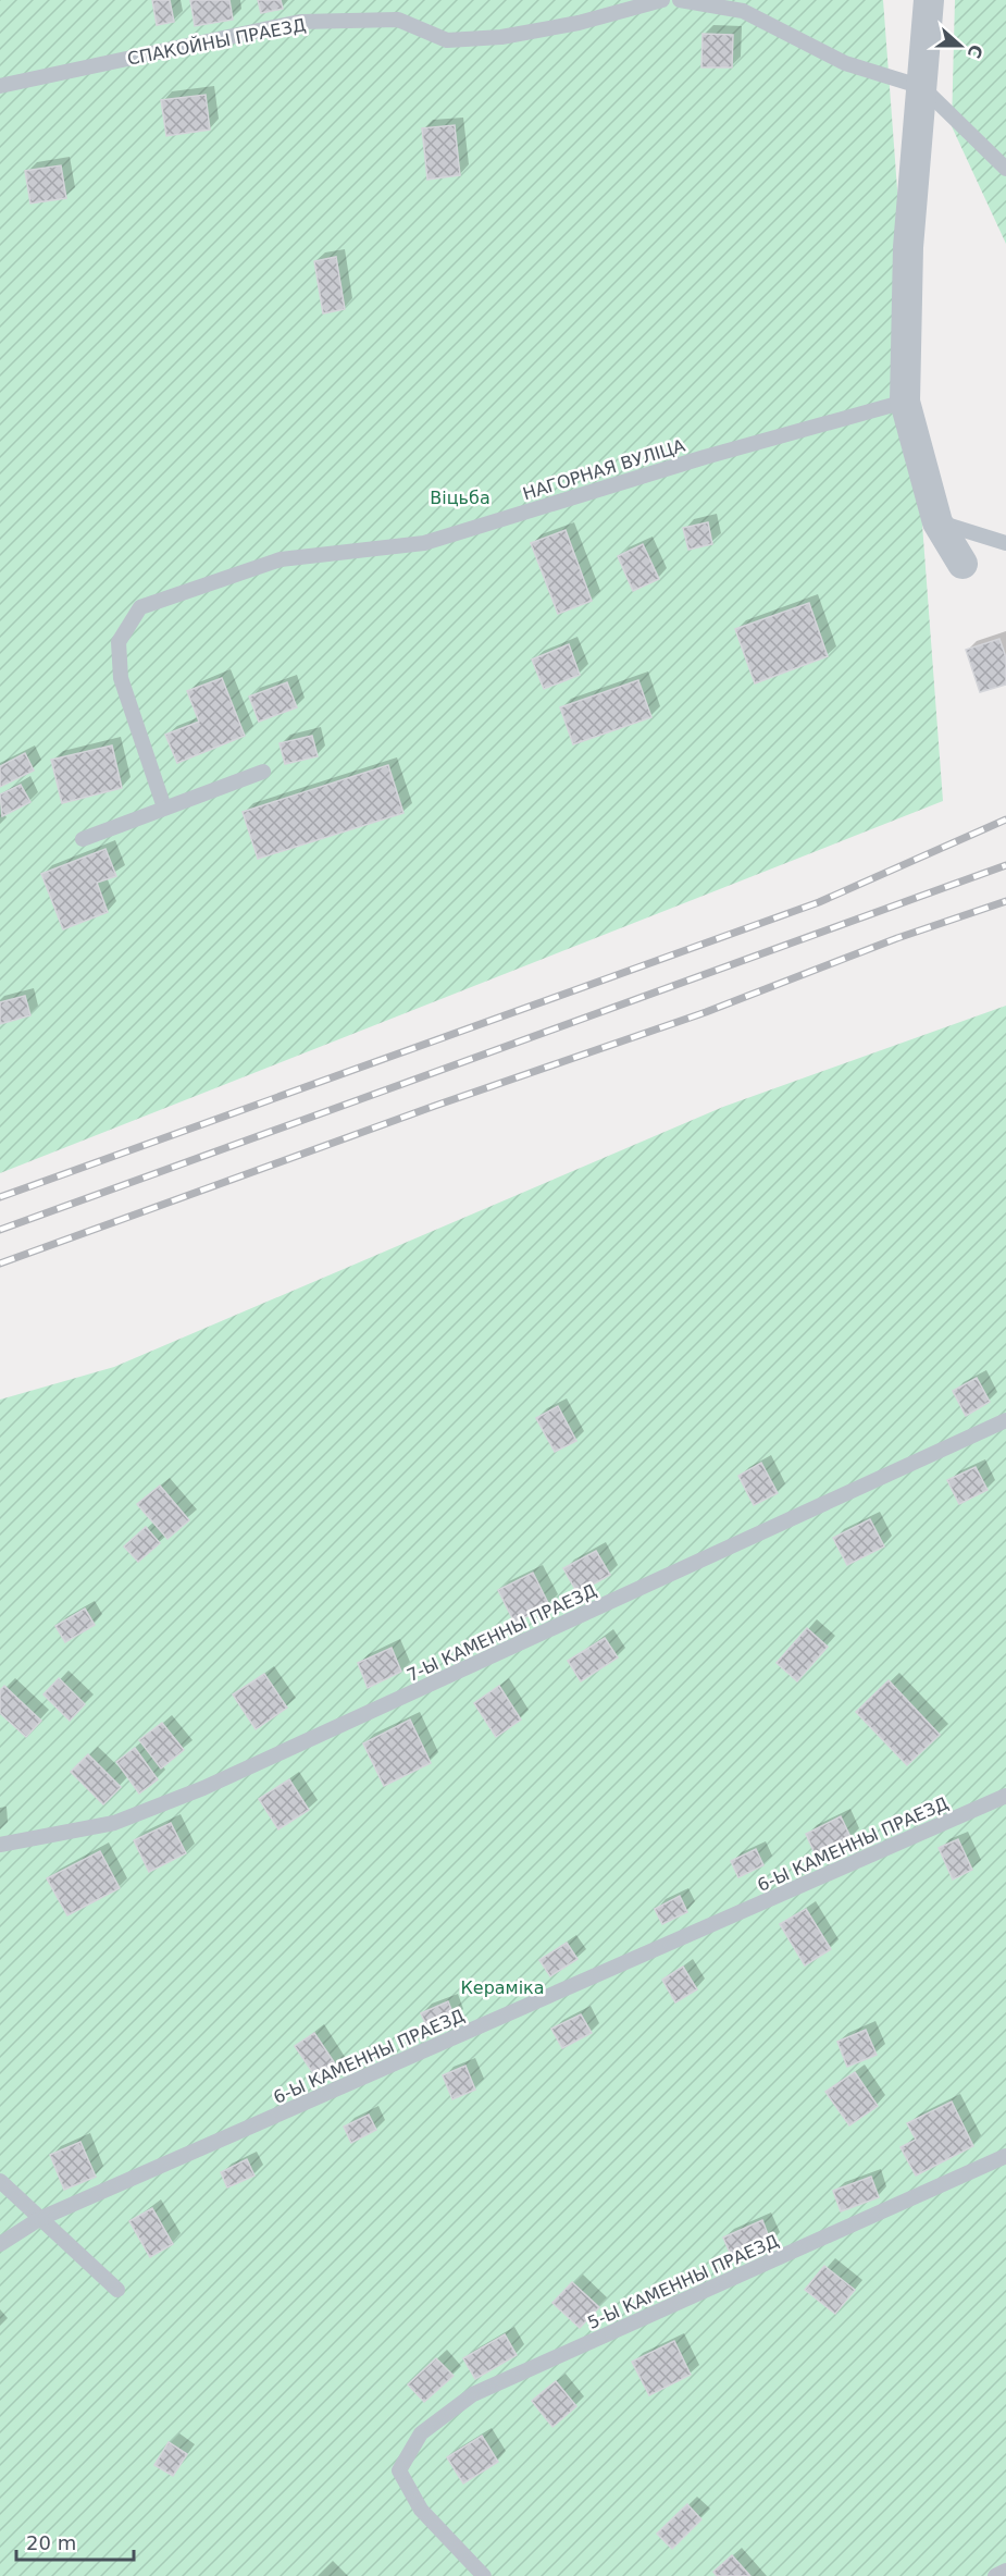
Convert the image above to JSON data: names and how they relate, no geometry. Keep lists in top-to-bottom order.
{
  "streets": {
    "lane": [
      "СПАКОЙНЫ ПРАЕЗД",
      "НАГОРНАЯ ВУЛІЦА",
      "7-Ы КАМЕННЫ ПРАЕЗД",
      "6-Ы КАМЕННЫ ПРАЕЗД",
      "5-Ы КАМЕННЫ ПРАЕЗД"
    ]
  },
  "parks": ["Віцьба", "Кераміка"],
  "scale_bar": "20 m",
  "north": "right"
}
